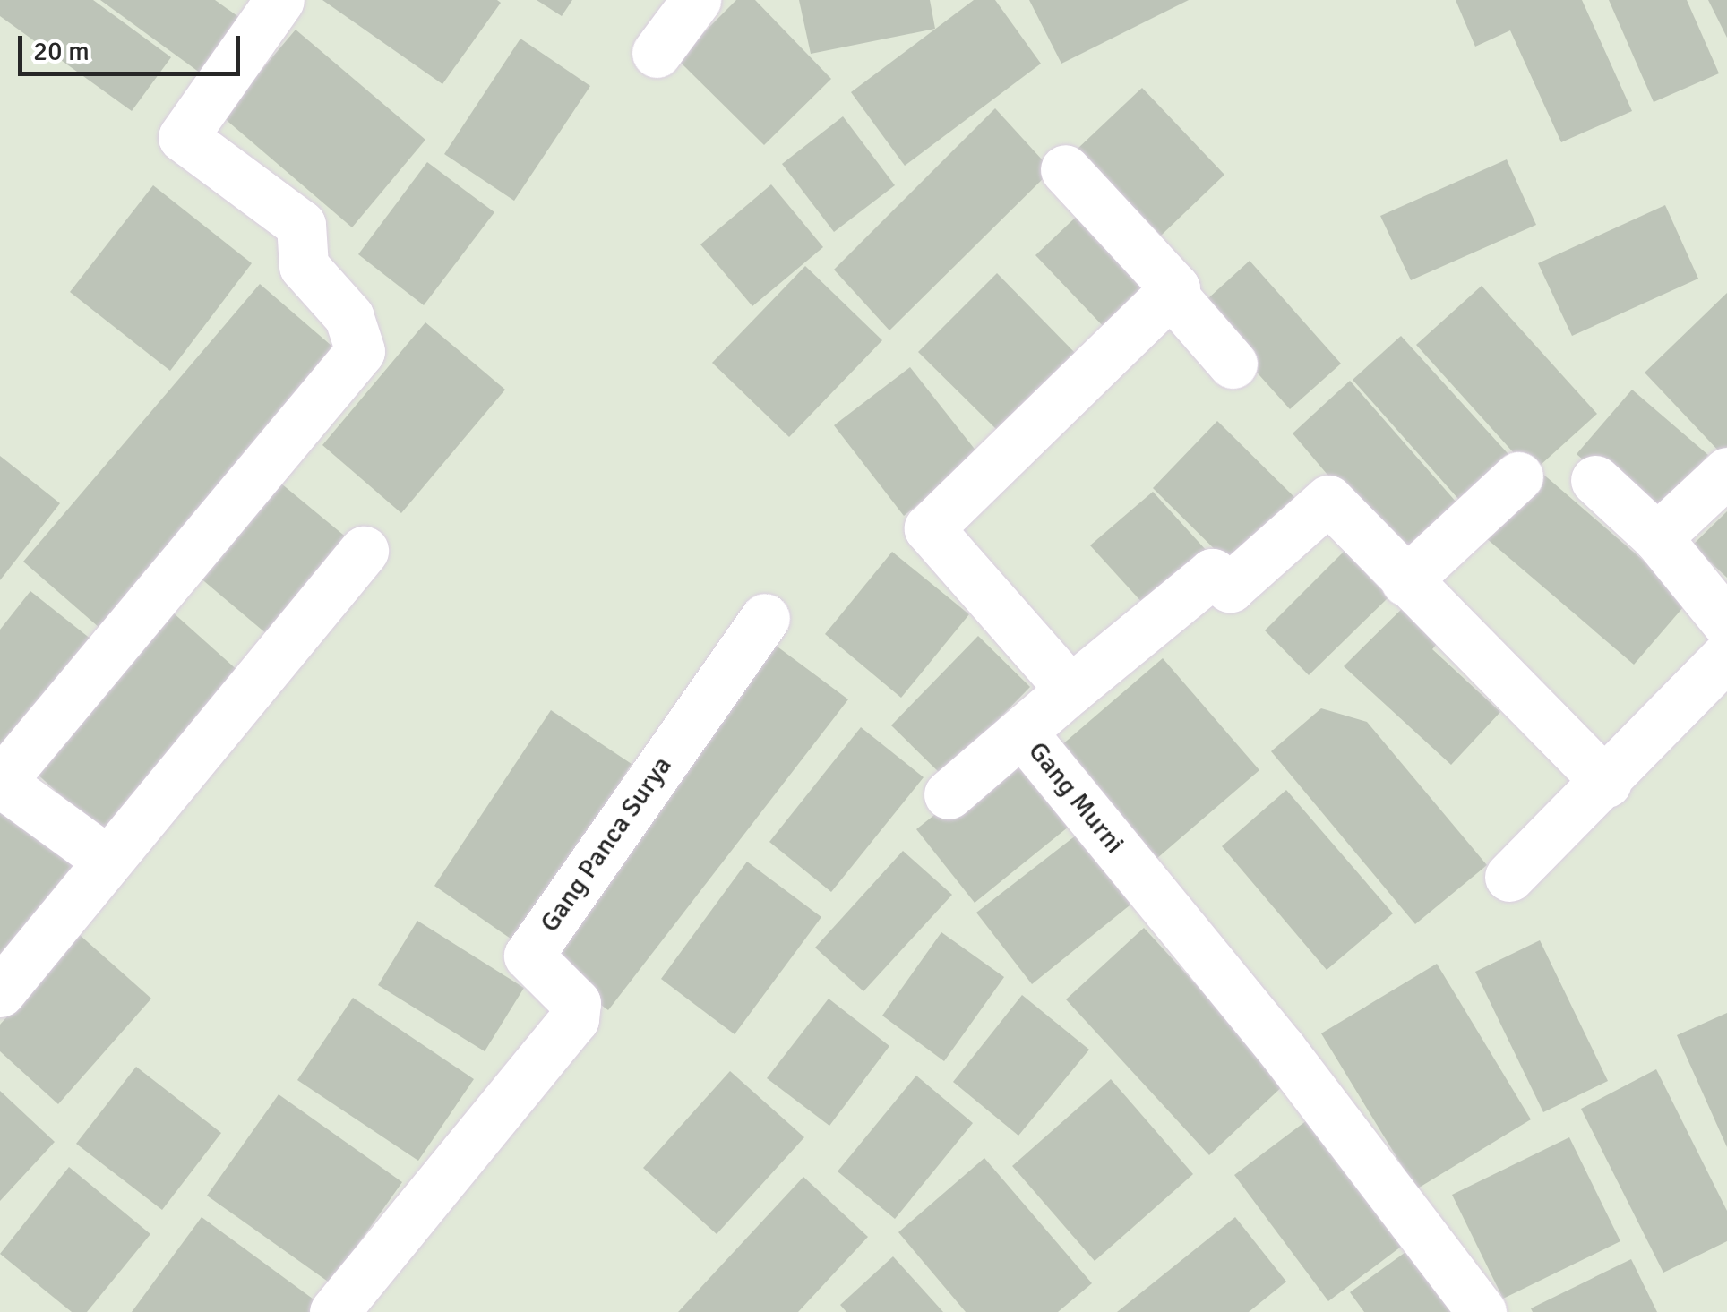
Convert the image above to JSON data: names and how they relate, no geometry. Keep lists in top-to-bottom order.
{
  "streets": {
    "street": ["Gang Murni", "Gang Panca Surya"]
  },
  "scale_bar": "20 m"
}
